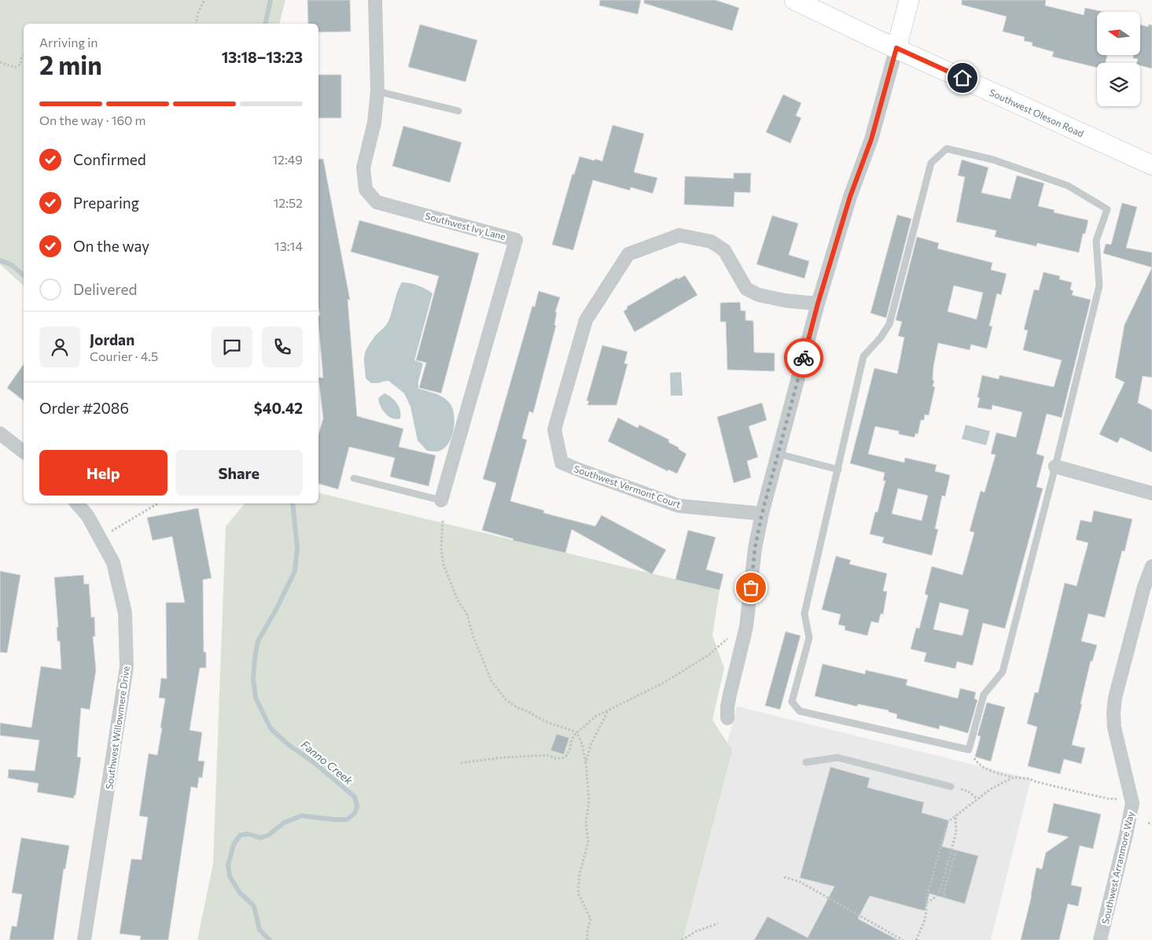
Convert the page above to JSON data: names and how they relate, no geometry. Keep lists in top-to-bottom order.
{
  "streets": {
    "main road": ["Southwest Oleson Road"],
    "street": [
      "Southwest Ivy Lane",
      "Southwest Vermont Court",
      "Southwest Willowmere Drive",
      "Southwest Arranmore Way"
    ]
  },
  "water": ["Fanno Creek"],
  "north": "left",
  "page": {
    "heading": ["2 min", "Arriving in", "13:18–13:23"],
    "panel": [
      "Jordan",
      "Courier · 4.5",
      "Order #2086",
      "$40.42"
    ],
    "bar": "On the way · 160 m",
    "list": [
      ["Confirmed", "12:49"],
      ["Preparing", "12:52"],
      ["On the way", "13:14"],
      "Delivered"
    ],
    "buttons": ["Help", "Share"]
  }
}
